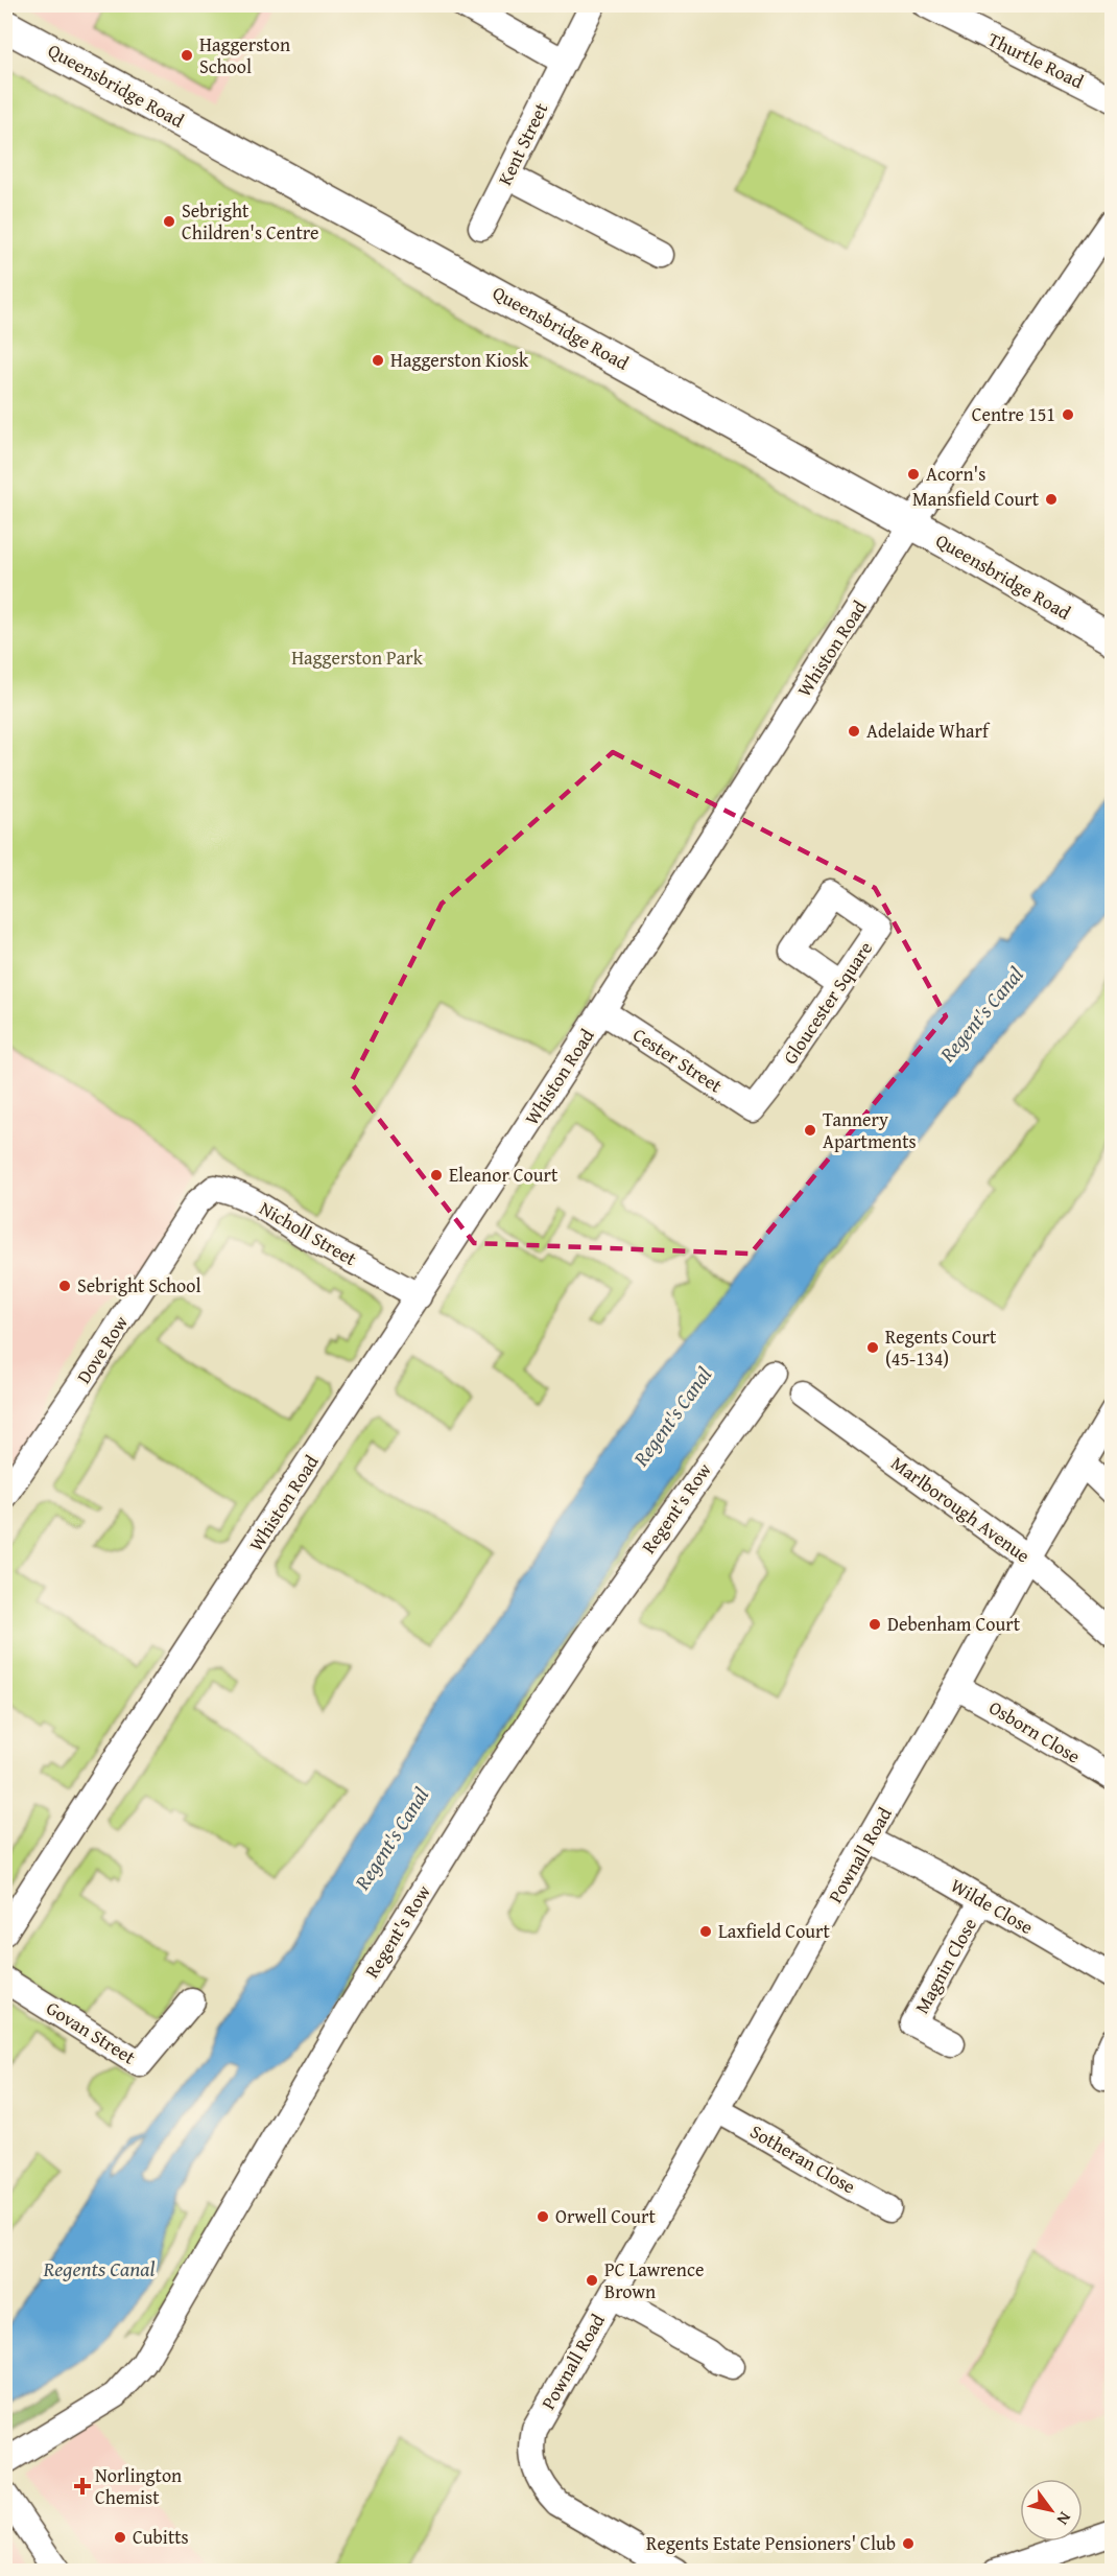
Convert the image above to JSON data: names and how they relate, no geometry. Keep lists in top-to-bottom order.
{
  "streets": {
    "main road": ["Queensbridge Road"],
    "street": [
      "Thurtle Road",
      "Kent Street",
      "Whiston Road",
      "Gloucester Square",
      "Cester Street",
      "Nicholl Street",
      "Dove Row",
      "Regent's Row",
      "Marlborough Avenue",
      "Osborn Close",
      "Pownall Road",
      "Wilde Close",
      "Magnin Close",
      "Govan Street",
      "Sotheran Close"
    ]
  },
  "crossings": [
    ["Queensbridge Road", "Whiston Road"],
    ["Whiston Road", "Cester Street"],
    ["Whiston Road", "Nicholl Street"],
    ["Gloucester Square", "Cester Street"],
    ["Nicholl Street", "Dove Row"],
    ["Marlborough Avenue", "Pownall Road"],
    ["Osborn Close", "Pownall Road"],
    ["Pownall Road", "Wilde Close"],
    ["Pownall Road", "Sotheran Close"],
    ["Wilde Close", "Magnin Close"]
  ],
  "water": ["Regent's Canal", "Regents Canal"],
  "parks": ["Haggerston Park"],
  "places": {
    "other": [
      "Haggerston School",
      "Sebright Children's Centre",
      "Haggerston Kiosk",
      "Centre 151",
      "Acorn's",
      "Mansfield Court",
      "Adelaide Wharf",
      "Tannery Apartments",
      "Eleanor Court",
      "Sebright School",
      "Regents Court (45-134)",
      "Debenham Court",
      "Laxfield Court",
      "Orwell Court",
      "PC Lawrence Brown",
      "Cubitts",
      "Regents Estate Pensioners' Club"
    ],
    "health": ["Norlington Chemist"]
  },
  "north": "bottom right"
}
